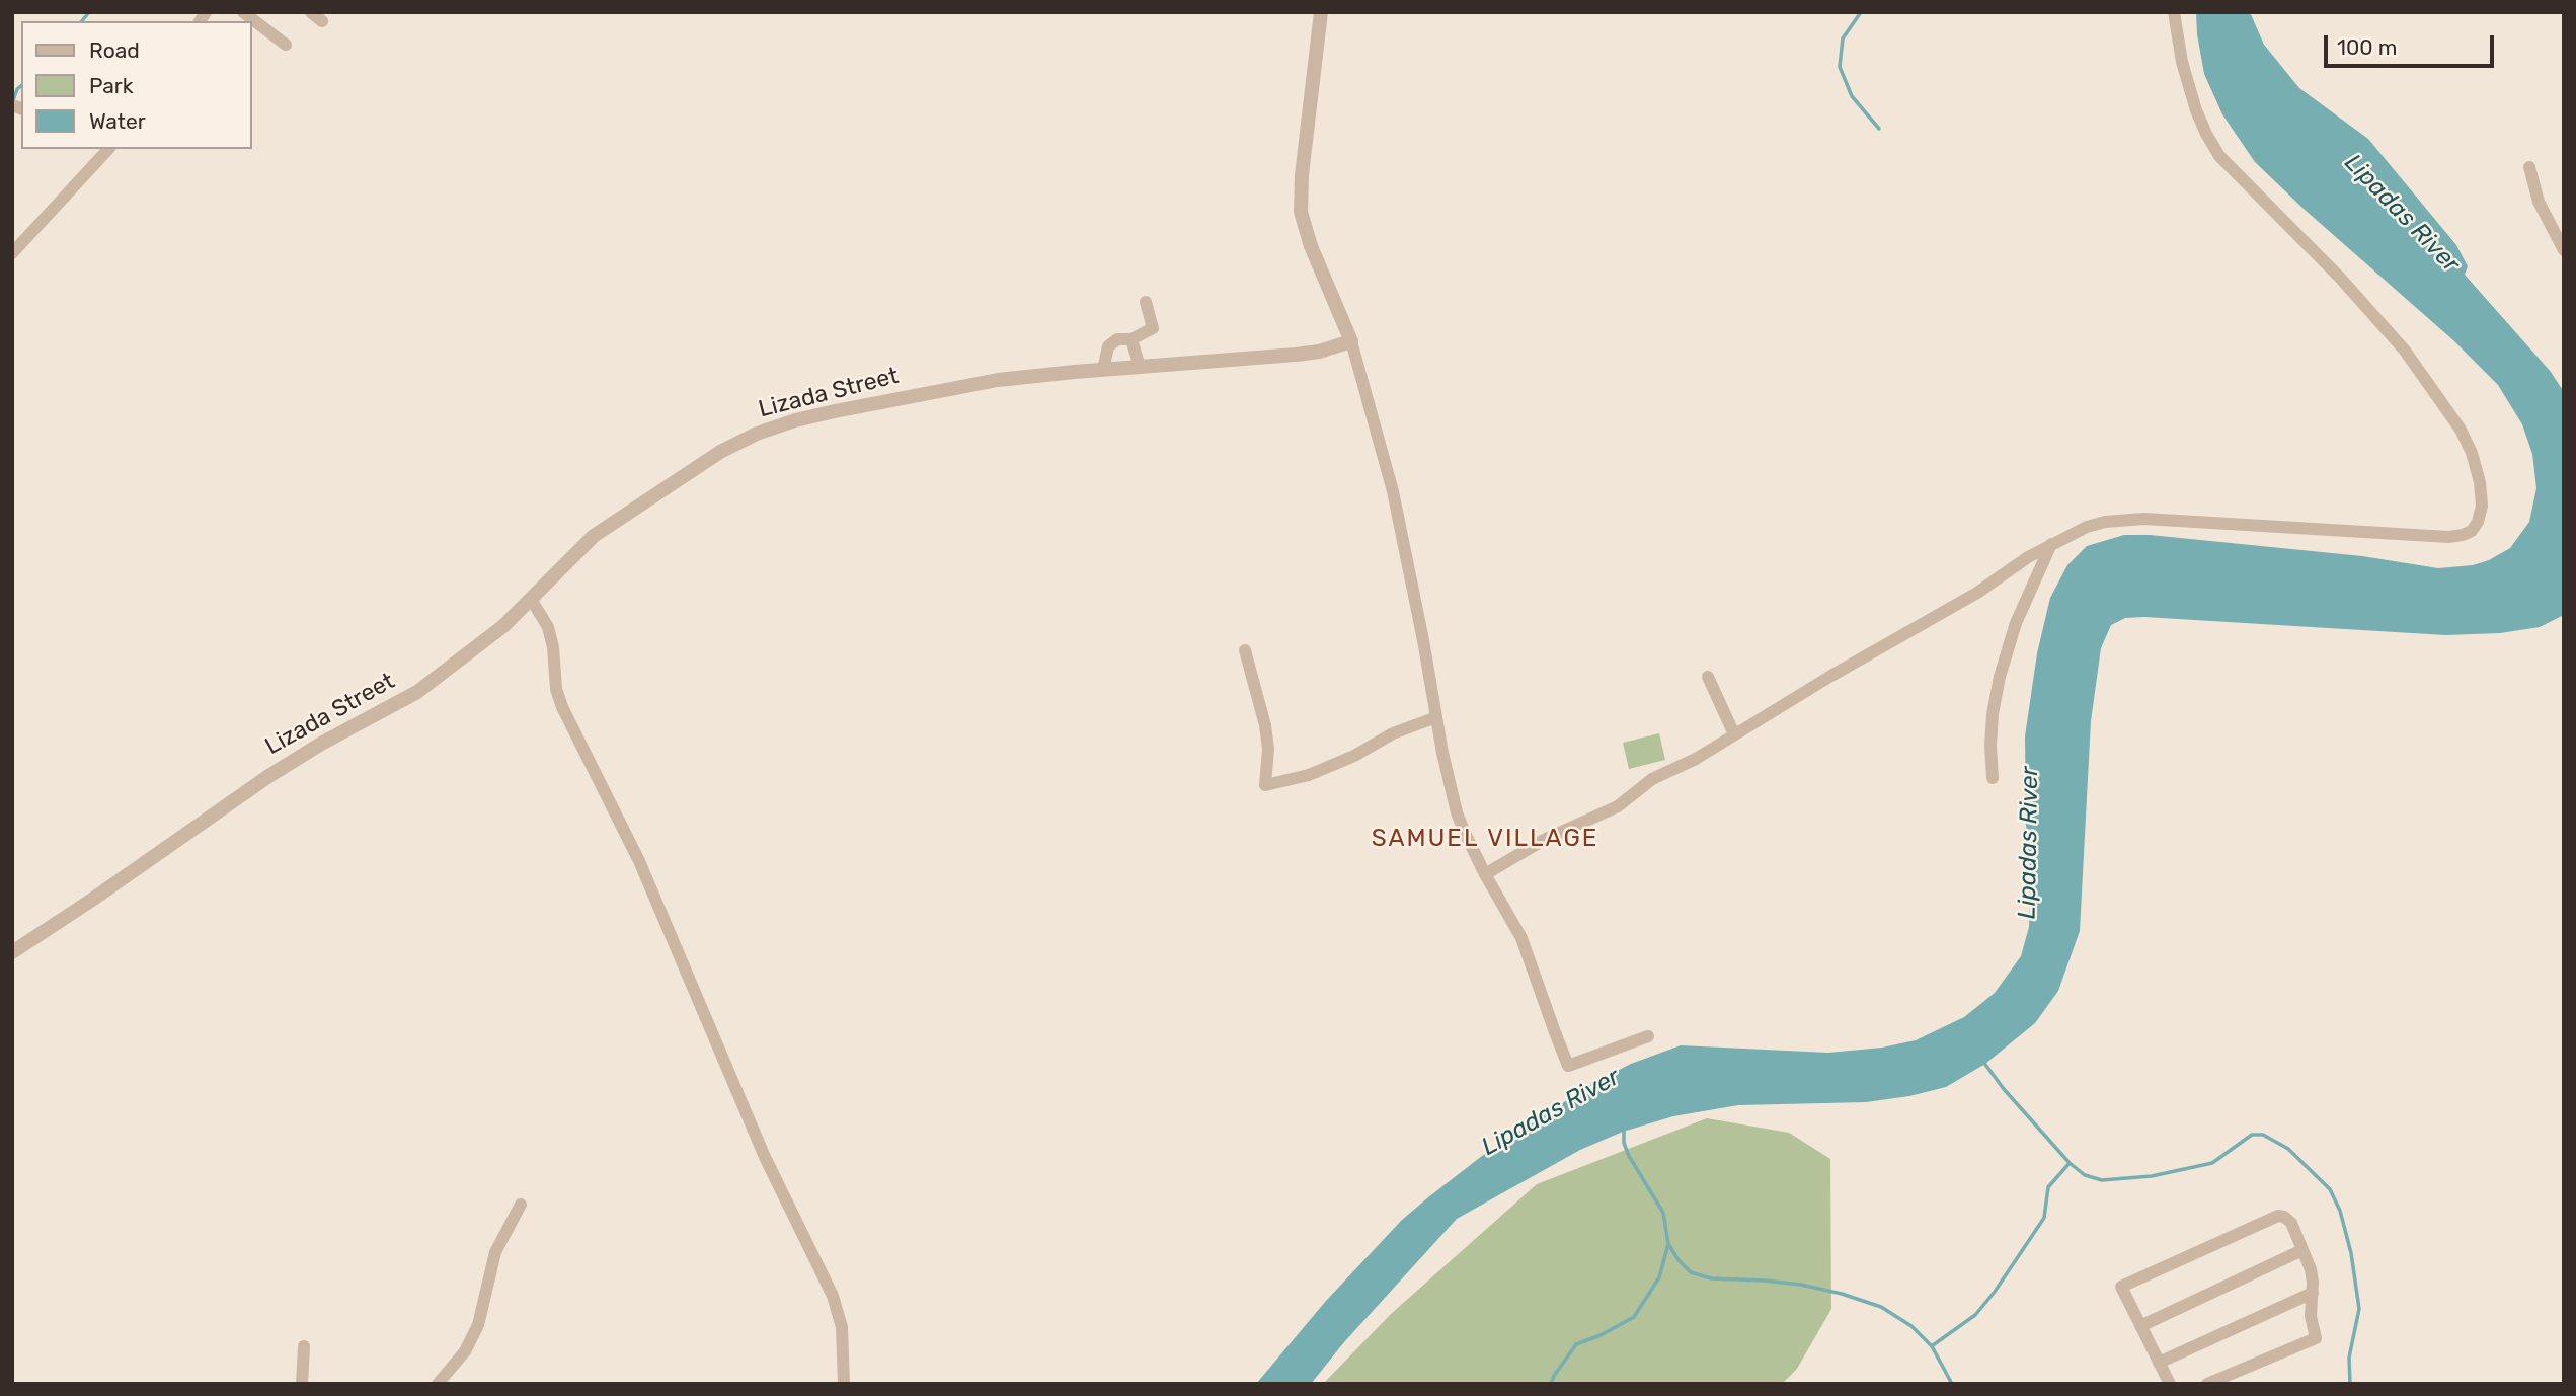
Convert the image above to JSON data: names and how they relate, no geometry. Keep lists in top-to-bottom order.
{
  "streets": {
    "street": ["Lizada Street"]
  },
  "districts": ["SAMUEL VILLAGE"],
  "water": ["Lipadas River"],
  "legend": ["Road", "Park", "Water"],
  "scale_bar": "100 m"
}
